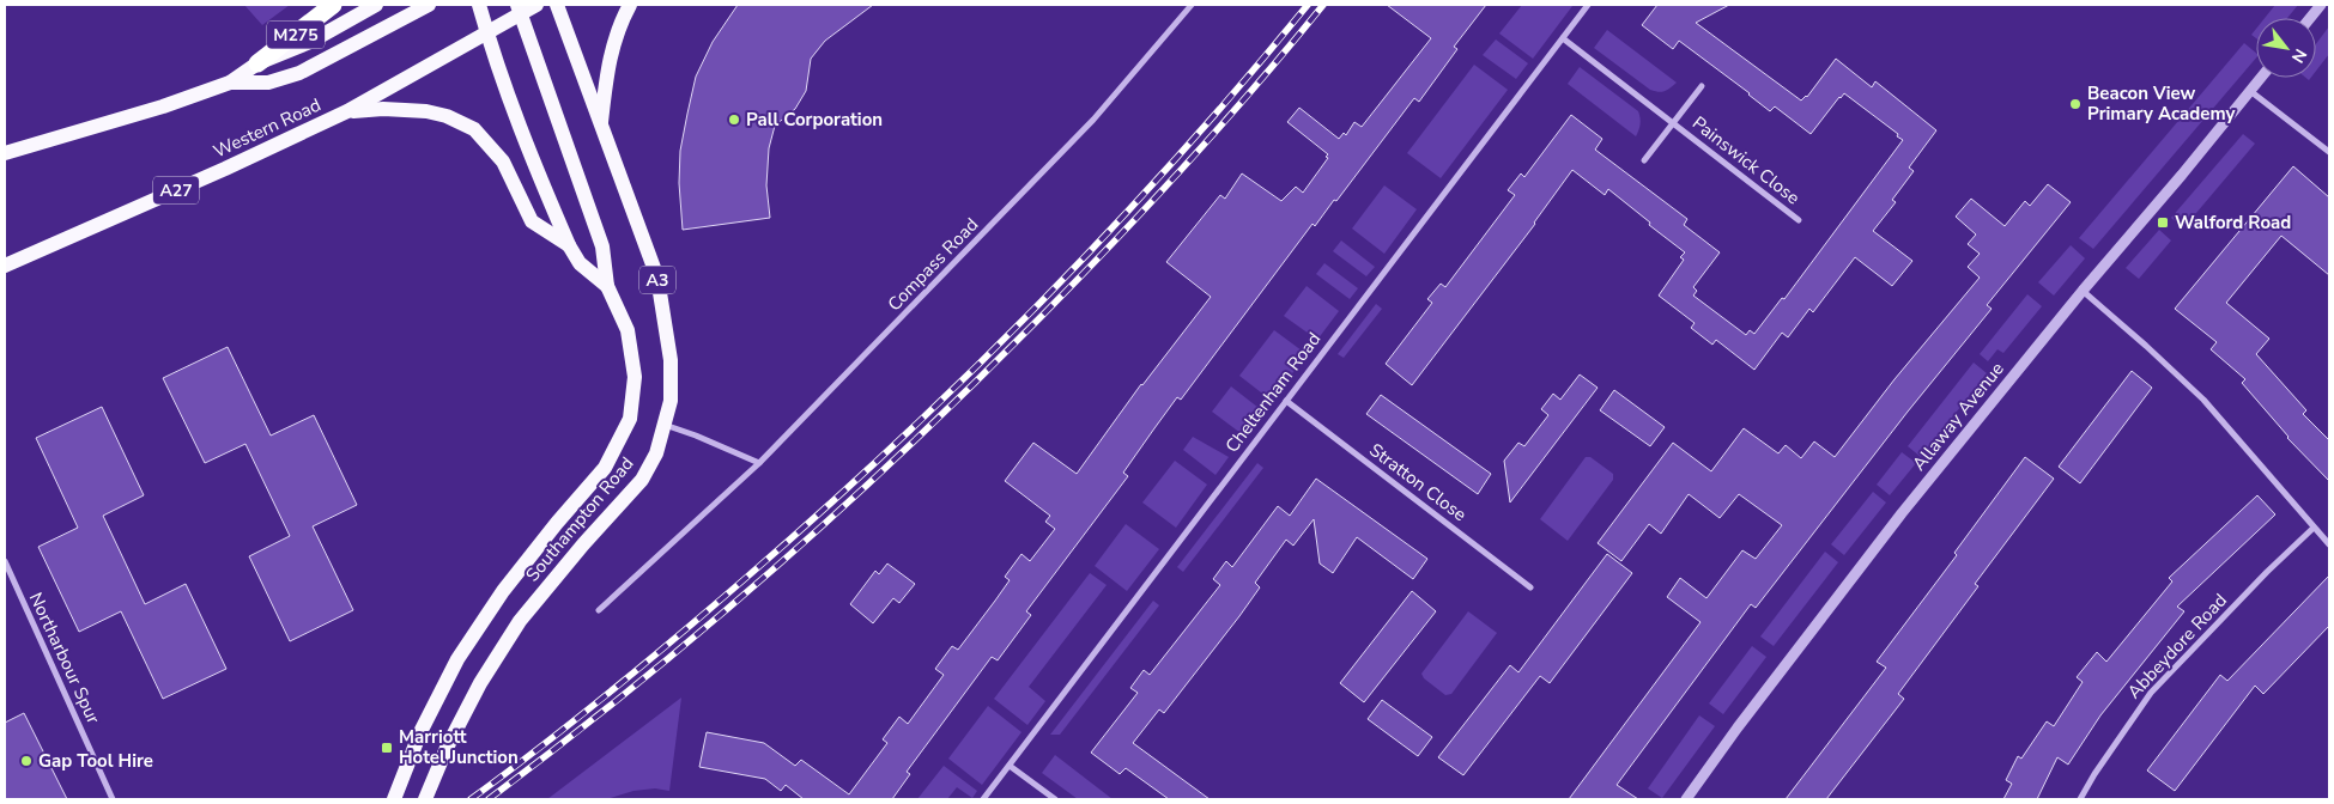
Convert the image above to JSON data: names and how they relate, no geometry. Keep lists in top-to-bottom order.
{
  "streets": {
    "highway": ["M275"],
    "main road": [
      "Western Road",
      "A27",
      "A3",
      "Southampton Road"
    ],
    "street": [
      "Painswick Close",
      "Compass Road",
      "Cheltenham Road",
      "Allaway Avenue",
      "Stratton Close",
      "Abbeydore Road",
      "Northarbour Spur"
    ]
  },
  "crossings": [
    ["M275", "Western Road"],
    ["Western Road", "A3"],
    ["Painswick Close", "Cheltenham Road"],
    ["A3", "Southampton Road"],
    ["Cheltenham Road", "Stratton Close"]
  ],
  "places": {
    "other": ["Beacon View Primary Academy", "Pall Corporation", "Gap Tool Hire"],
    "transit": ["Walford Road", "Marriott Hotel Junction"]
  },
  "north": "bottom right"
}
